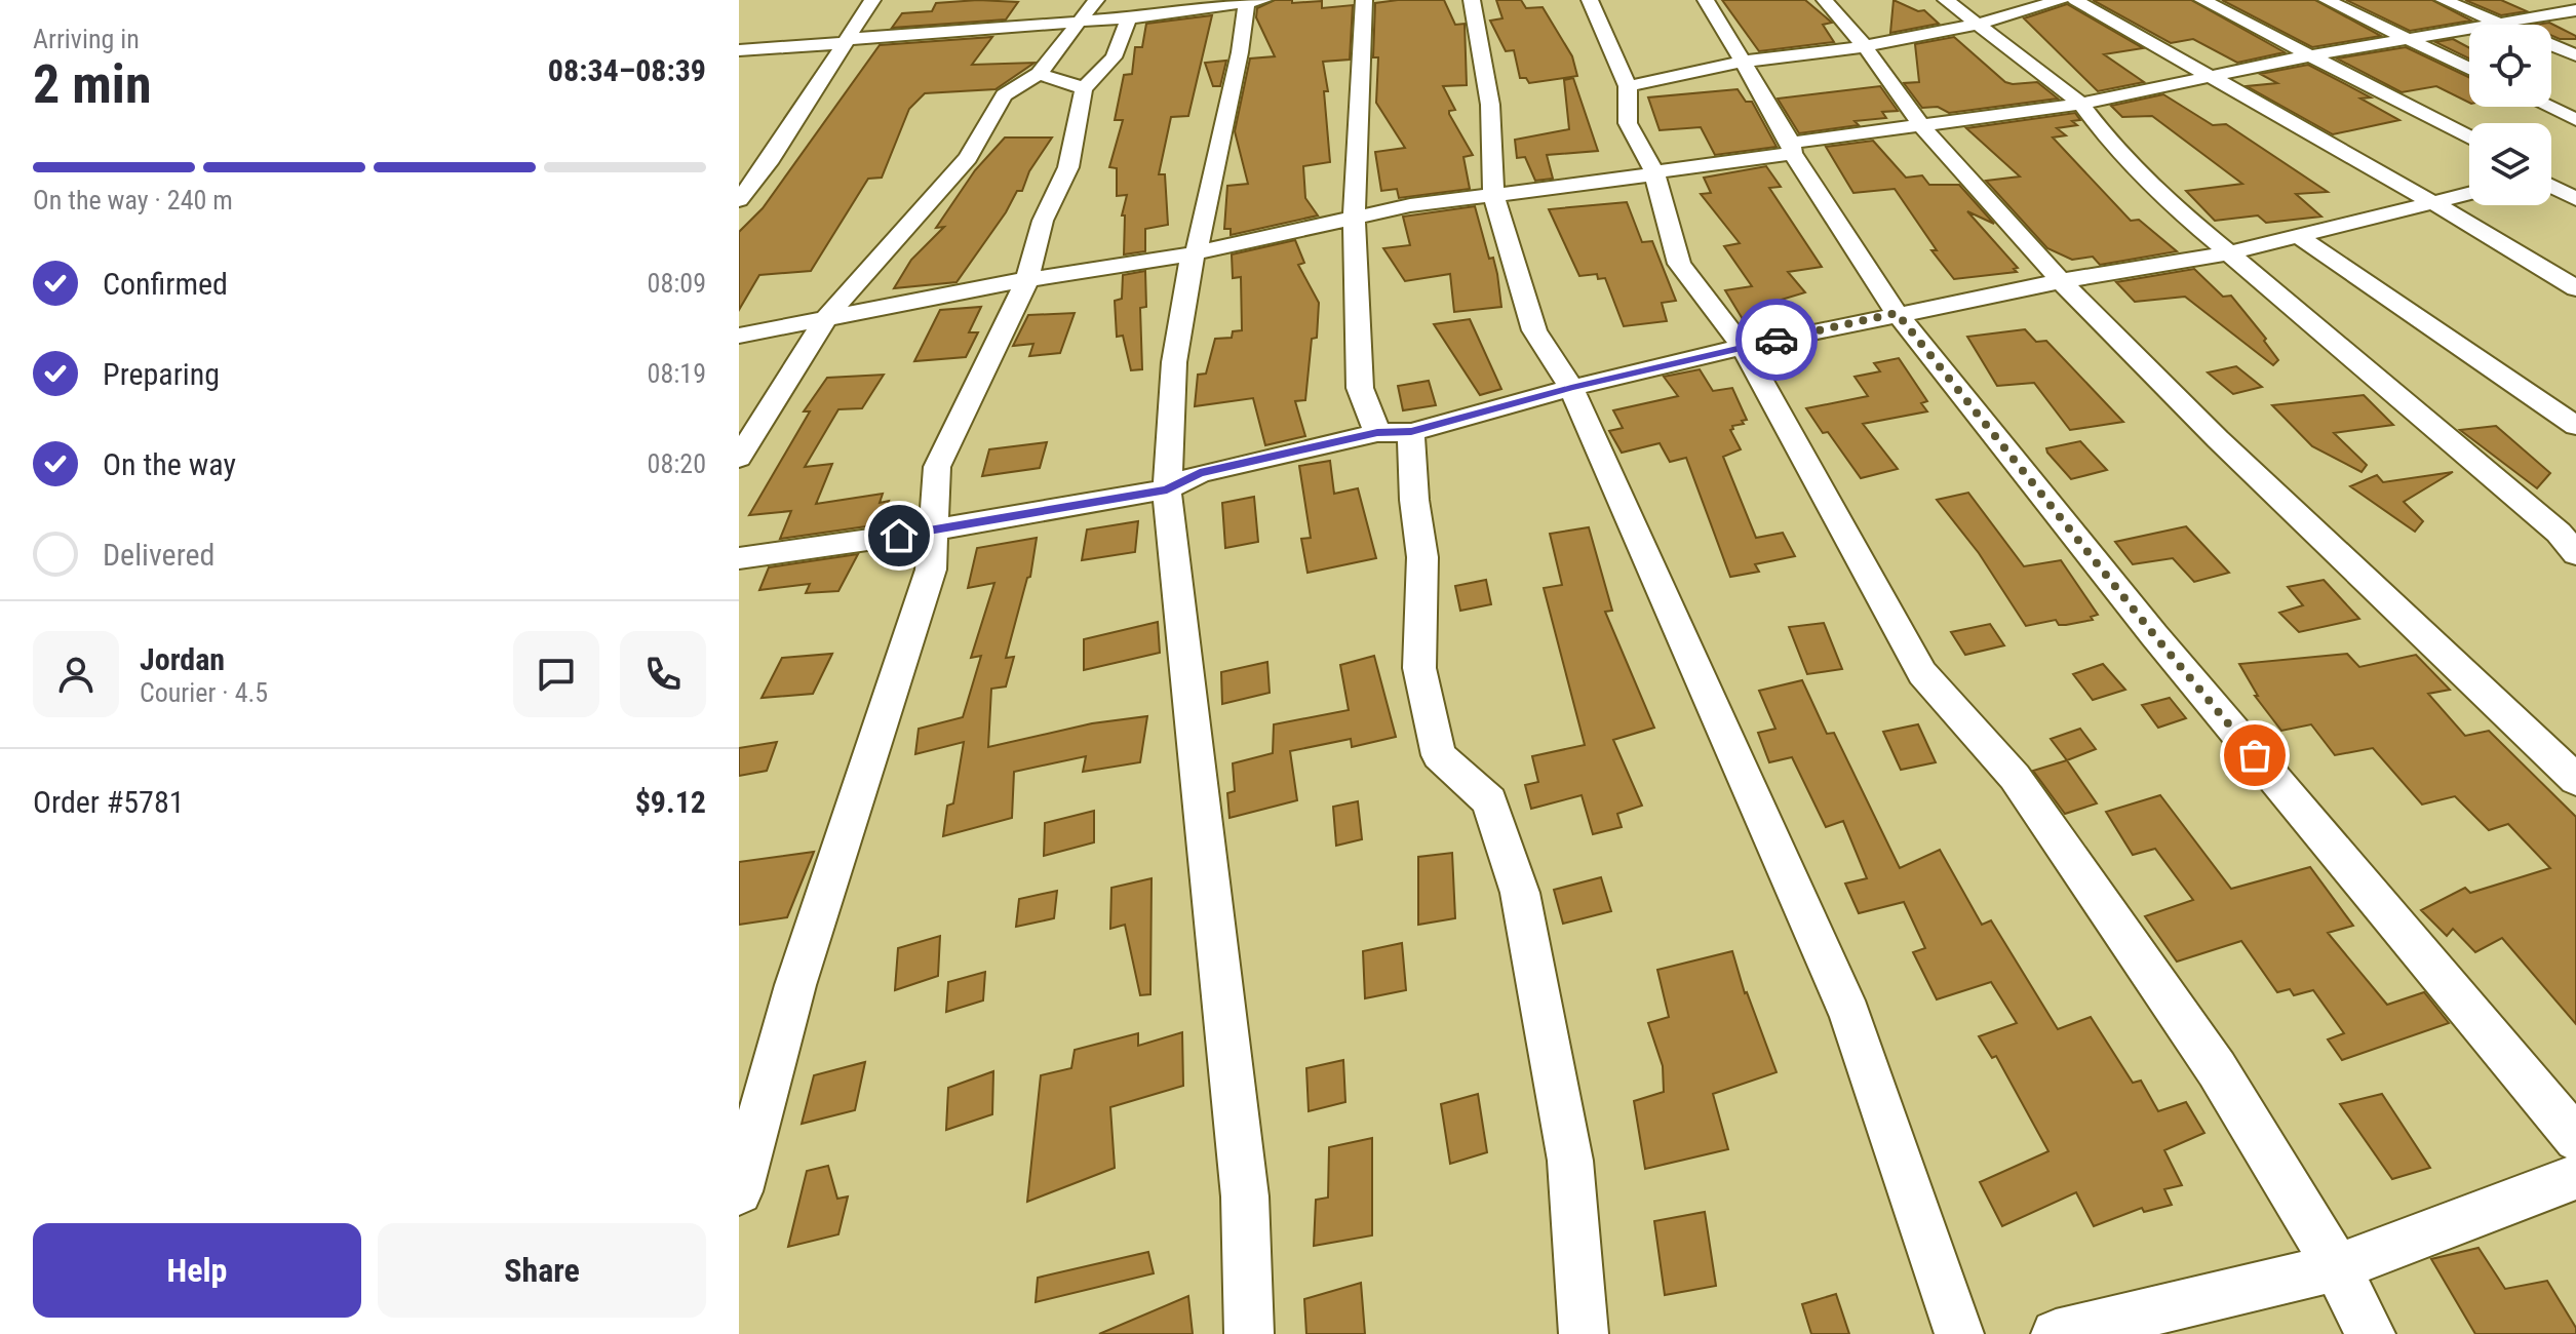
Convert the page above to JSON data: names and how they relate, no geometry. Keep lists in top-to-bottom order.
{
  "page": {
    "heading": ["2 min", "Arriving in", "08:34–08:39"],
    "panel": [
      "Jordan",
      "Courier · 4.5",
      "Order #5781",
      "$9.12"
    ],
    "bar": "On the way · 240 m",
    "list": [
      ["Confirmed", "08:09"],
      ["Preparing", "08:19"],
      ["On the way", "08:20"],
      "Delivered"
    ],
    "buttons": ["Help", "Share"]
  }
}
